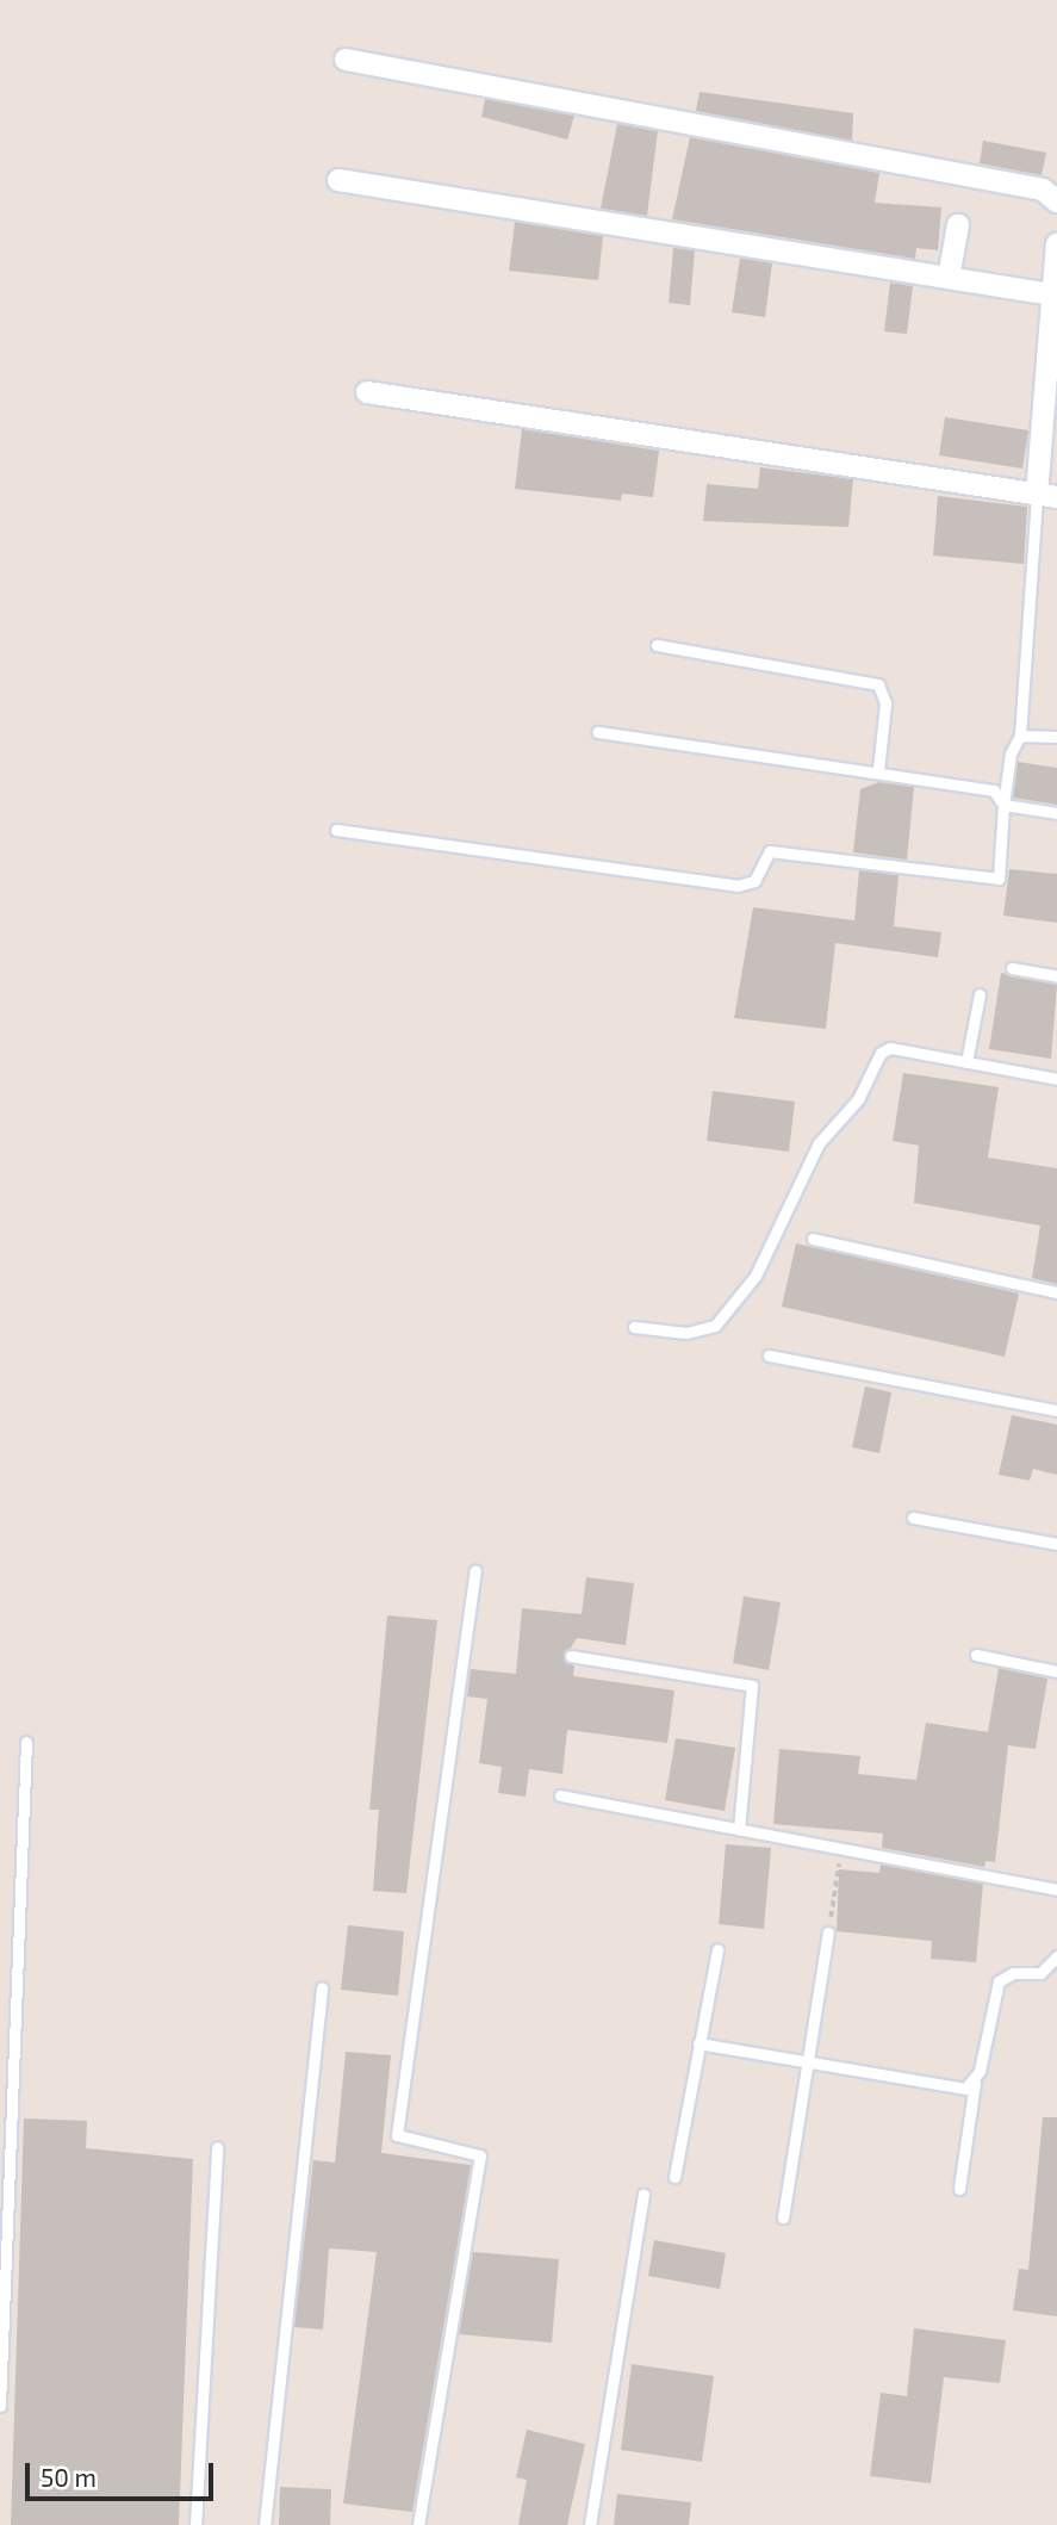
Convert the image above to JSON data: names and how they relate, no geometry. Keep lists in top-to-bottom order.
{
  "scale_bar": "50 m"
}
